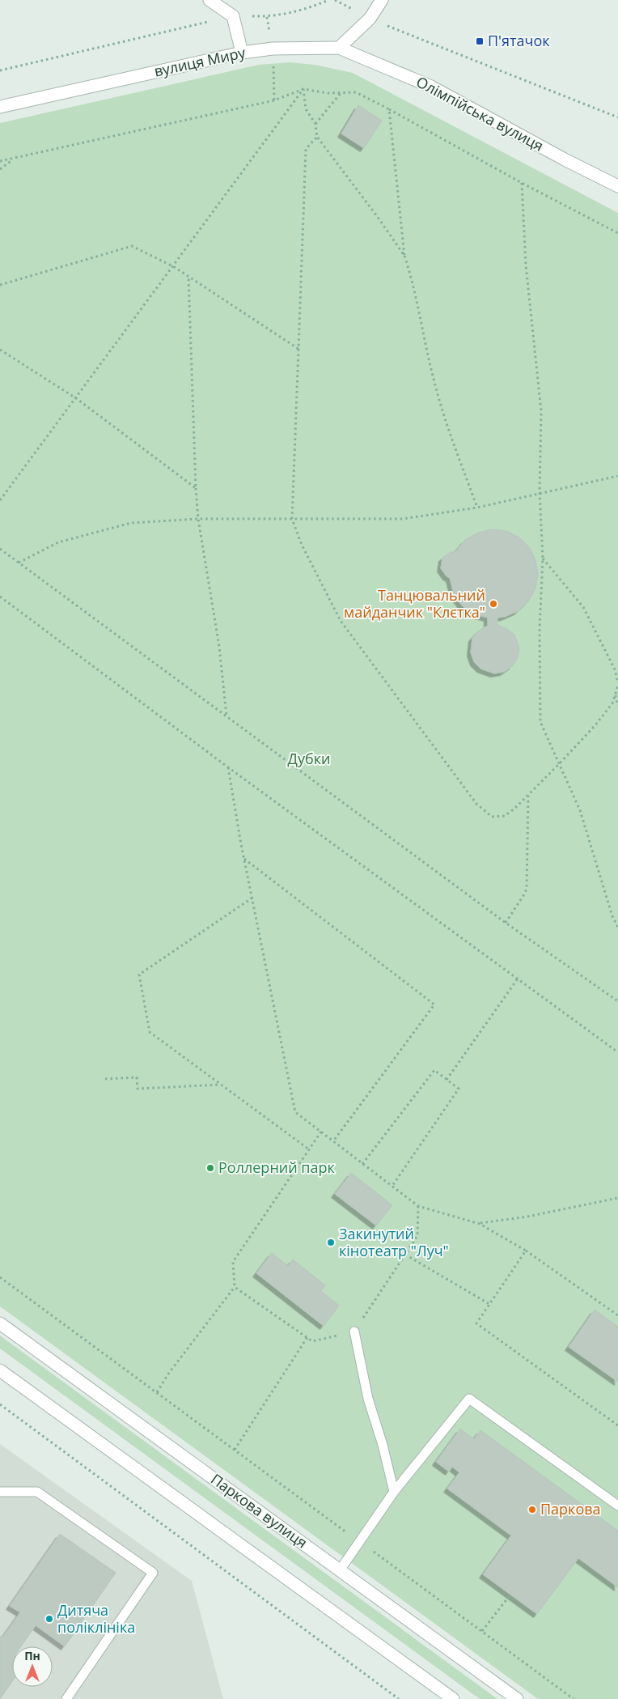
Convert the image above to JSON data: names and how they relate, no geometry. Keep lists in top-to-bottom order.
{
  "streets": {
    "street": ["вулиця Миру", "Олімпійська вулиця", "Паркова вулиця"]
  },
  "crossings": [
    ["вулиця Миру", "Олімпійська вулиця"]
  ],
  "parks": ["Дубки"],
  "places": {
    "transit": ["П'ятачок"],
    "other": [
      "Танцювальний майданчик \"Клєтка\"",
      "Роллерний парк",
      "Закинутий кінотеатр \"Луч\"",
      "Паркова",
      "Дитяча поліклініка"
    ]
  },
  "north": "top"
}
